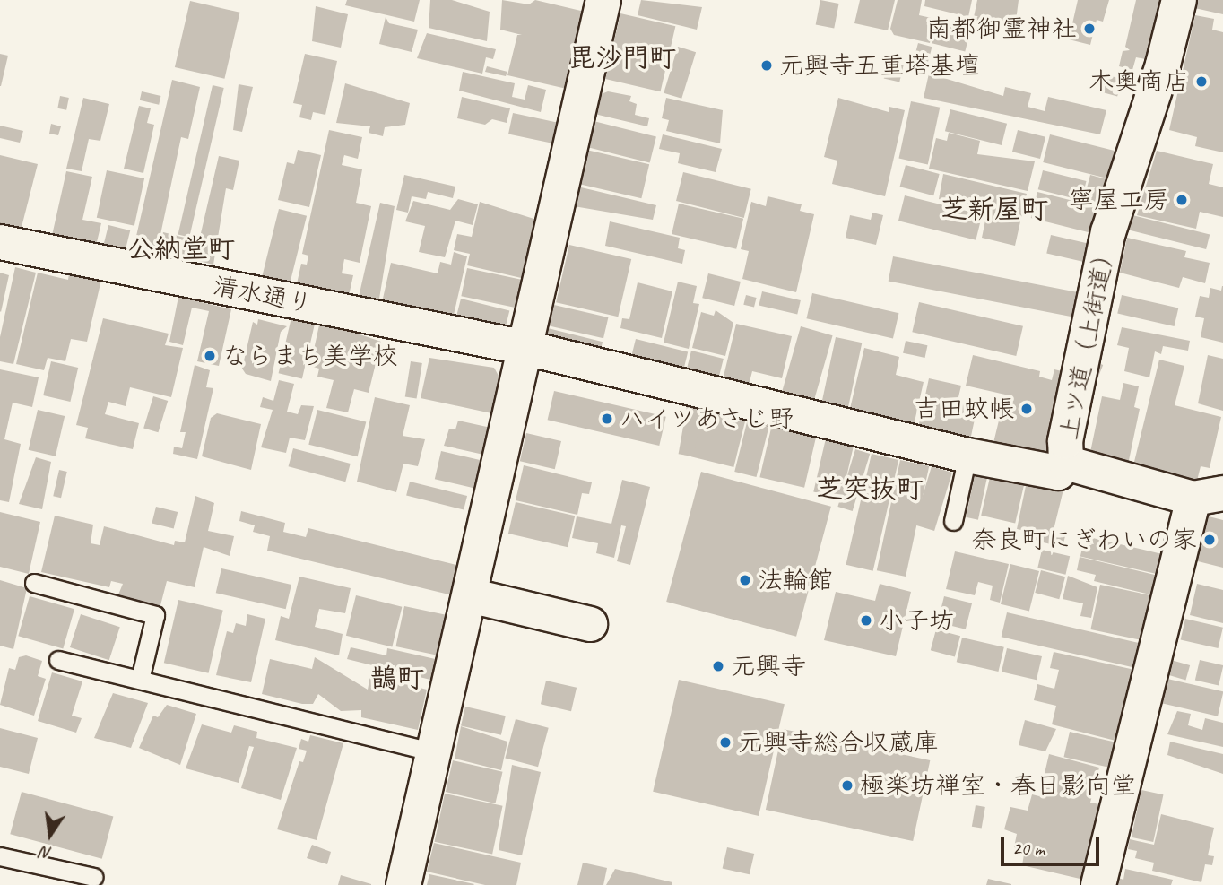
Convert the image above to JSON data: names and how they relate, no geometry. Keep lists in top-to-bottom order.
{
  "streets": {
    "street": ["清水通り", "上ツ道（上街道）"]
  },
  "crossings": [
    ["清水通り", "上ツ道（上街道）"]
  ],
  "districts": [
    "毘沙門町",
    "芝新屋町",
    "公納堂町",
    "芝突抜町",
    "鵲町"
  ],
  "places": [
    "南都御霊神社",
    "元興寺五重塔基壇",
    "木奧商店",
    "寧屋工房",
    "ならまち美学校",
    "吉田蚊帳",
    "ハイツあさじ野",
    "奈良町にぎわいの家",
    "法輪館",
    "小子坊",
    "元興寺",
    "元興寺総合収蔵庫",
    "極楽坊禅室・春日影向堂"
  ],
  "scale_bar": "20 m",
  "north": "bottom"
}
